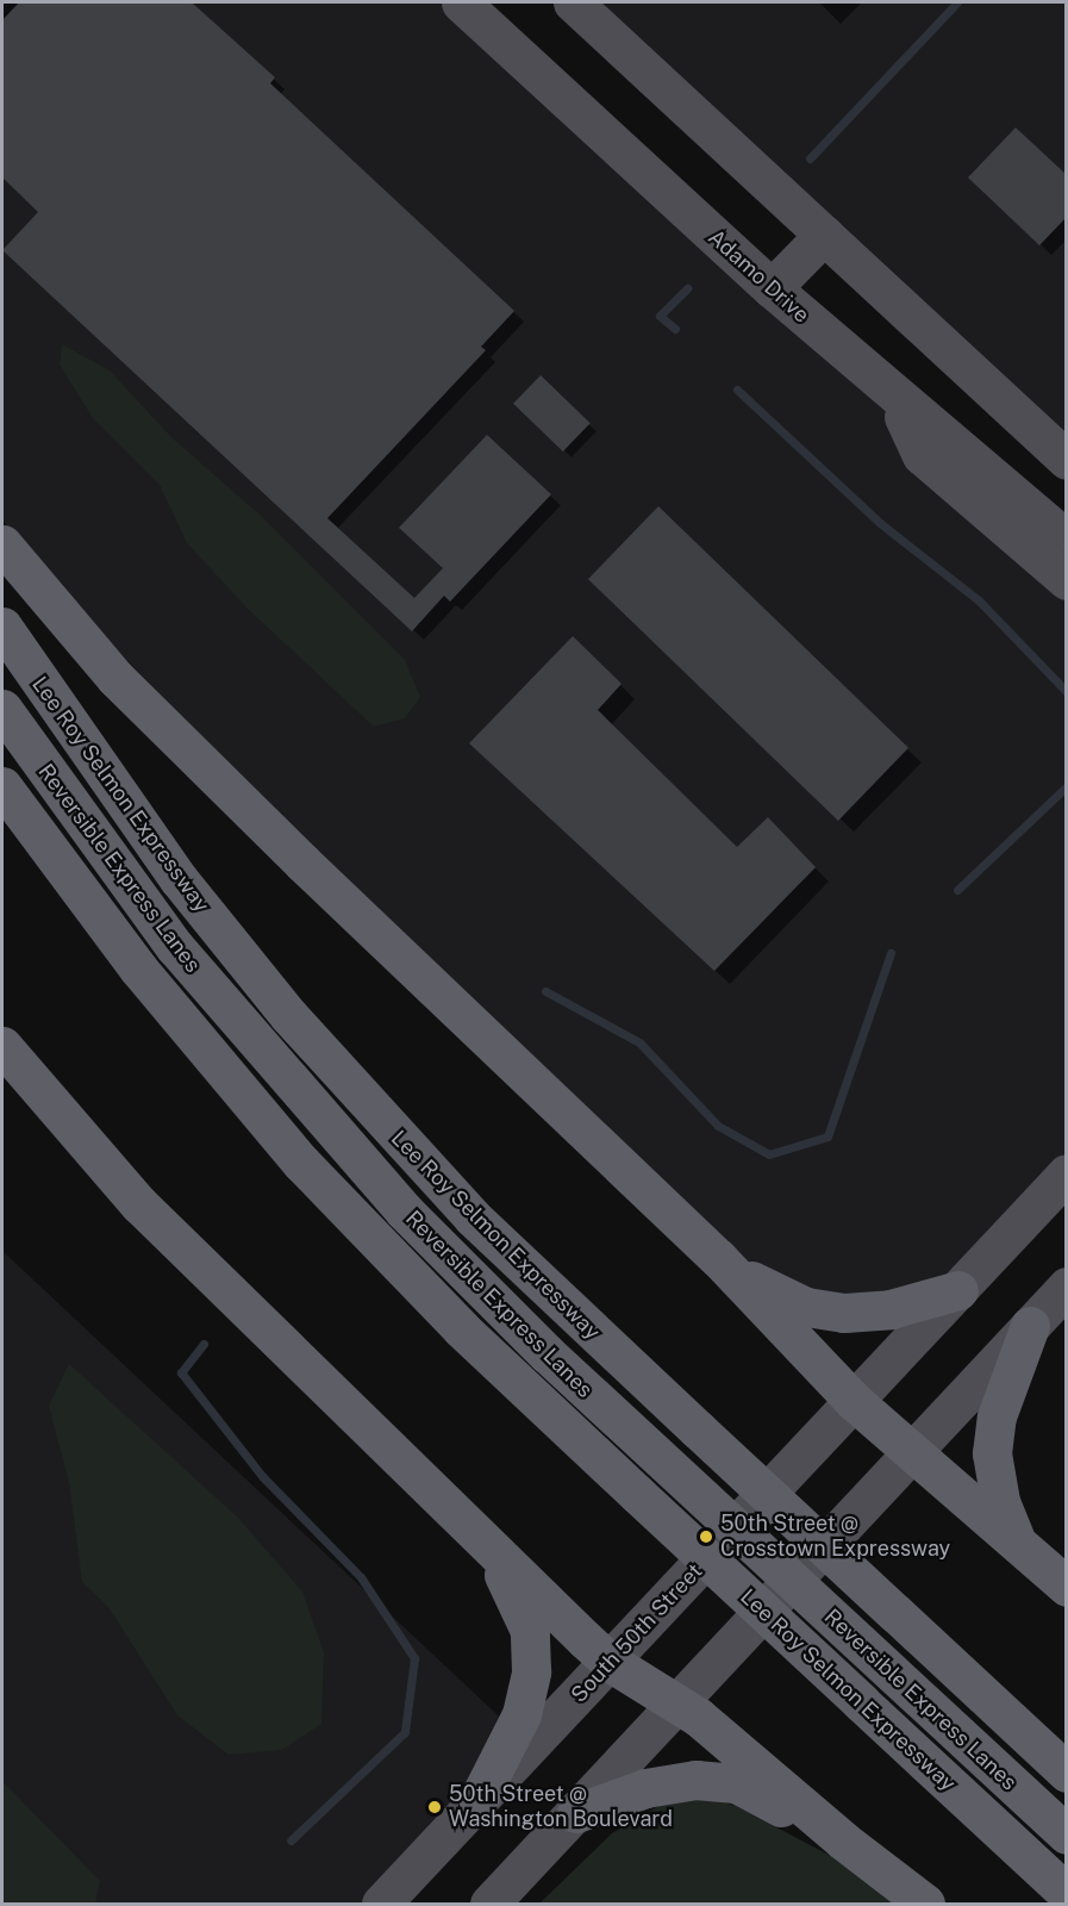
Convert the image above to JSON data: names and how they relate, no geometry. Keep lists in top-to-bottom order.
{
  "streets": {
    "highway": ["Lee Roy Selmon Expressway", "Reversible Express Lanes"],
    "main road": ["Adamo Drive", "South 50th Street"]
  },
  "places": ["50th Street @ Crosstown Expressway", "50th Street @ Washington Boulevard"]
}
